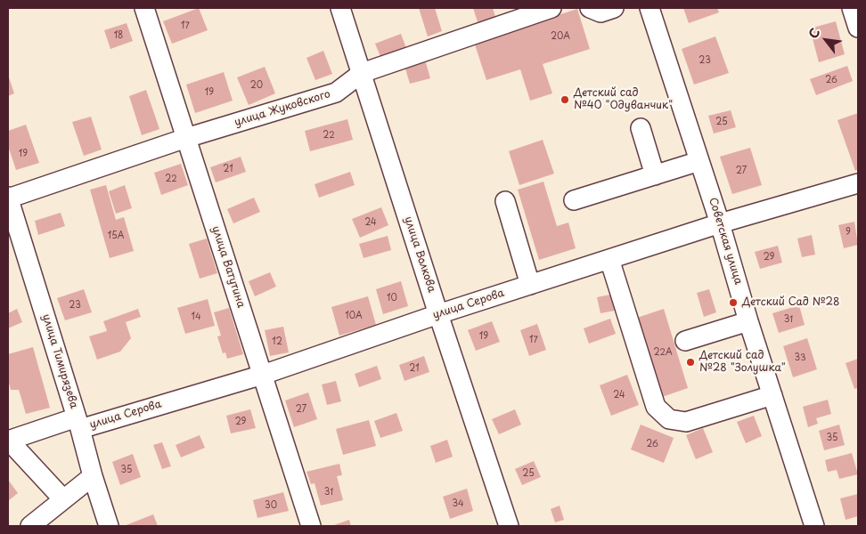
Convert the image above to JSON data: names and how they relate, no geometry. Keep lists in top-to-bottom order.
{
  "streets": {
    "street": [
      "улица Жуковского",
      "Советская улица",
      "улица Волкова",
      "улица Ватутина",
      "улица Серова",
      "улица Тимирязева"
    ]
  },
  "crossings": [
    ["улица Жуковского", "улица Волкова"],
    ["улица Жуковского", "улица Ватутина"],
    ["улица Жуковского", "улица Тимирязева"],
    ["Советская улица", "улица Серова"],
    ["улица Волкова", "улица Серова"],
    ["улица Ватутина", "улица Серова"],
    ["улица Серова", "улица Тимирязева"]
  ],
  "places": ["Детский сад №40 \"Одуванчик\"", "Детский Сад №28", "Детский сад №28 \"Золушка\""],
  "house_numbers": [
    "17",
    "18",
    "20А",
    "23",
    "26",
    "20",
    "19",
    "25",
    "22",
    "19",
    "21",
    "27",
    "22",
    "24",
    "9",
    "15А",
    "29",
    "10",
    "23",
    "10А",
    "14",
    "31",
    "19",
    "17",
    "12",
    "22А",
    "33",
    "21",
    "24",
    "27",
    "29",
    "35",
    "26",
    "35",
    "25",
    "31",
    "34",
    "30"
  ],
  "north": "top left"
}
